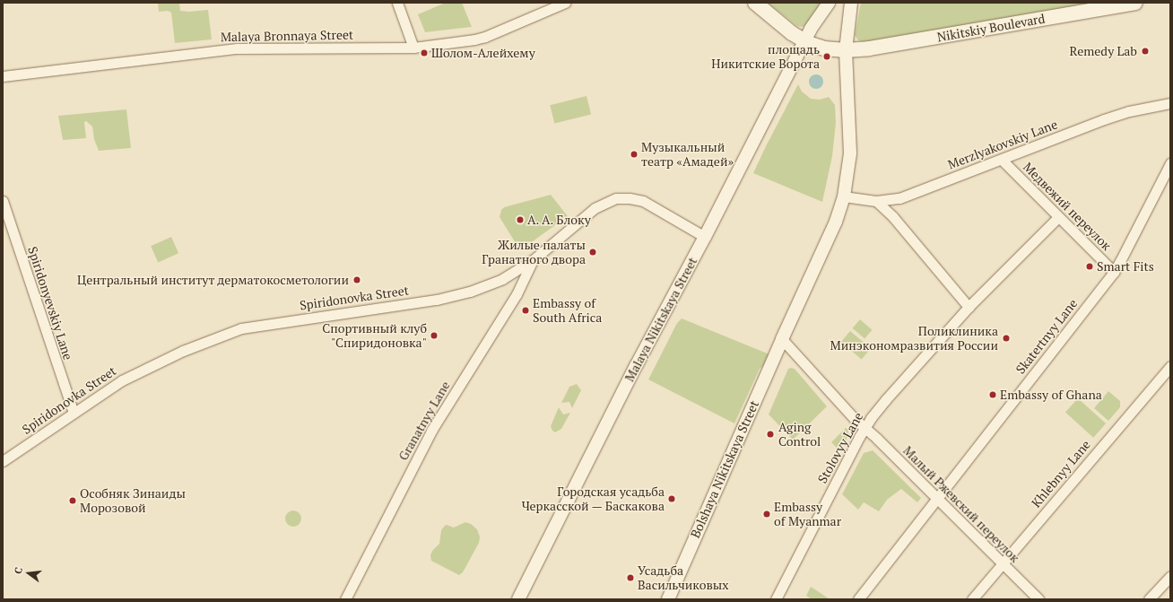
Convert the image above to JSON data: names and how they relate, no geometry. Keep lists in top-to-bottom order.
{
  "streets": {
    "main road": ["Nikitskiy Boulevard"],
    "street": [
      "Malaya Bronnaya Street",
      "Merzlyakovskiy Lane",
      "Медвежий переулок",
      "Spiridonovka Street",
      "Spiridonyevskiy Lane",
      "Malaya Nikitskaya Street",
      "Skatertnyy Lane",
      "Granatnyy Lane",
      "Stolovyy Lane",
      "Bolshaya Nikitskaya Street",
      "Khlebnyy Lane",
      "Малый Ржевский переулок"
    ]
  },
  "crossings": [
    ["Nikitskiy Boulevard", "Bolshaya Nikitskaya Street"],
    ["Merzlyakovskiy Lane", "Медвежий переулок"],
    ["Merzlyakovskiy Lane", "Bolshaya Nikitskaya Street"],
    ["Медвежий переулок", "Skatertnyy Lane"],
    ["Медвежий переулок", "Stolovyy Lane"],
    ["Spiridonovka Street", "Spiridonyevskiy Lane"],
    ["Spiridonovka Street", "Malaya Nikitskaya Street"],
    ["Spiridonovka Street", "Granatnyy Lane"],
    ["Skatertnyy Lane", "Малый Ржевский переулок"],
    ["Stolovyy Lane", "Малый Ржевский переулок"],
    ["Bolshaya Nikitskaya Street", "Малый Ржевский переулок"],
    ["Khlebnyy Lane", "Малый Ржевский переулок"]
  ],
  "places": [
    "Remedy Lab",
    "Шолом-Алейхему",
    "площадь Никитские Ворота",
    "Музыкальный театр «Амадей»",
    "А. А. Блоку",
    "Жилые палаты Гранатного двора",
    "Smart Fits",
    "Центральный институт дерматокосметологии",
    "Embassy of South Africa",
    "Спортивный клуб \"Спиридоновка\"",
    "Поликлиника Минэкономразвития России",
    "Embassy of Ghana",
    "Aging Control",
    "Городская усадьба Черкасской — Баскакова",
    "Особняк Зинаиды Морозовой",
    "Embassy of Myanmar",
    "Усадьба Васильчиковых"
  ],
  "north": "left"
}
